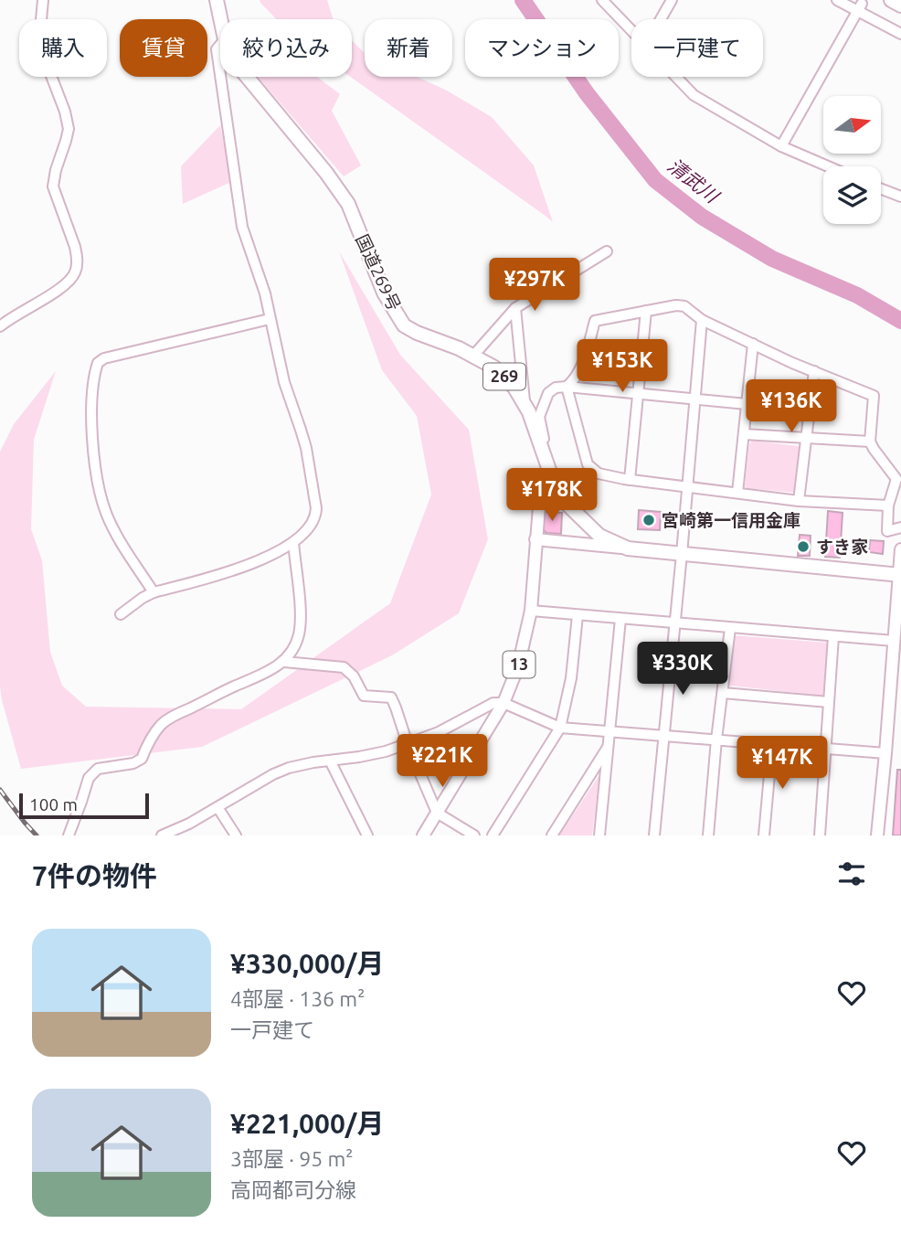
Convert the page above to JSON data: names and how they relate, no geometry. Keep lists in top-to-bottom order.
{
  "streets": {
    "highway": ["国道269号", "269"],
    "main road": ["13"]
  },
  "crossings": [
    ["国道269号", "13"]
  ],
  "water": ["清武川"],
  "places": ["宮崎第一信用金庫", "すき家"],
  "scale_bar": "100 m",
  "north": "right",
  "page": {
    "chip": [
      "購入",
      "賃貸",
      "絞り込み",
      "新着",
      "マンション",
      "一戸建て"
    ],
    "price": [
      "¥297K",
      "¥153K",
      "¥136K",
      "¥178K",
      "¥330K",
      "¥221K",
      "¥147K"
    ],
    "scale": "100 m",
    "heading": "7件の物件",
    "list": [
      {
        "name": "¥330,000/月",
        "note": "4部屋 · 136 m² · 一戸建て"
      },
      {
        "name": "¥221,000/月",
        "note": "3部屋 · 95 m² · 高岡都司分線"
      }
    ]
  }
}
